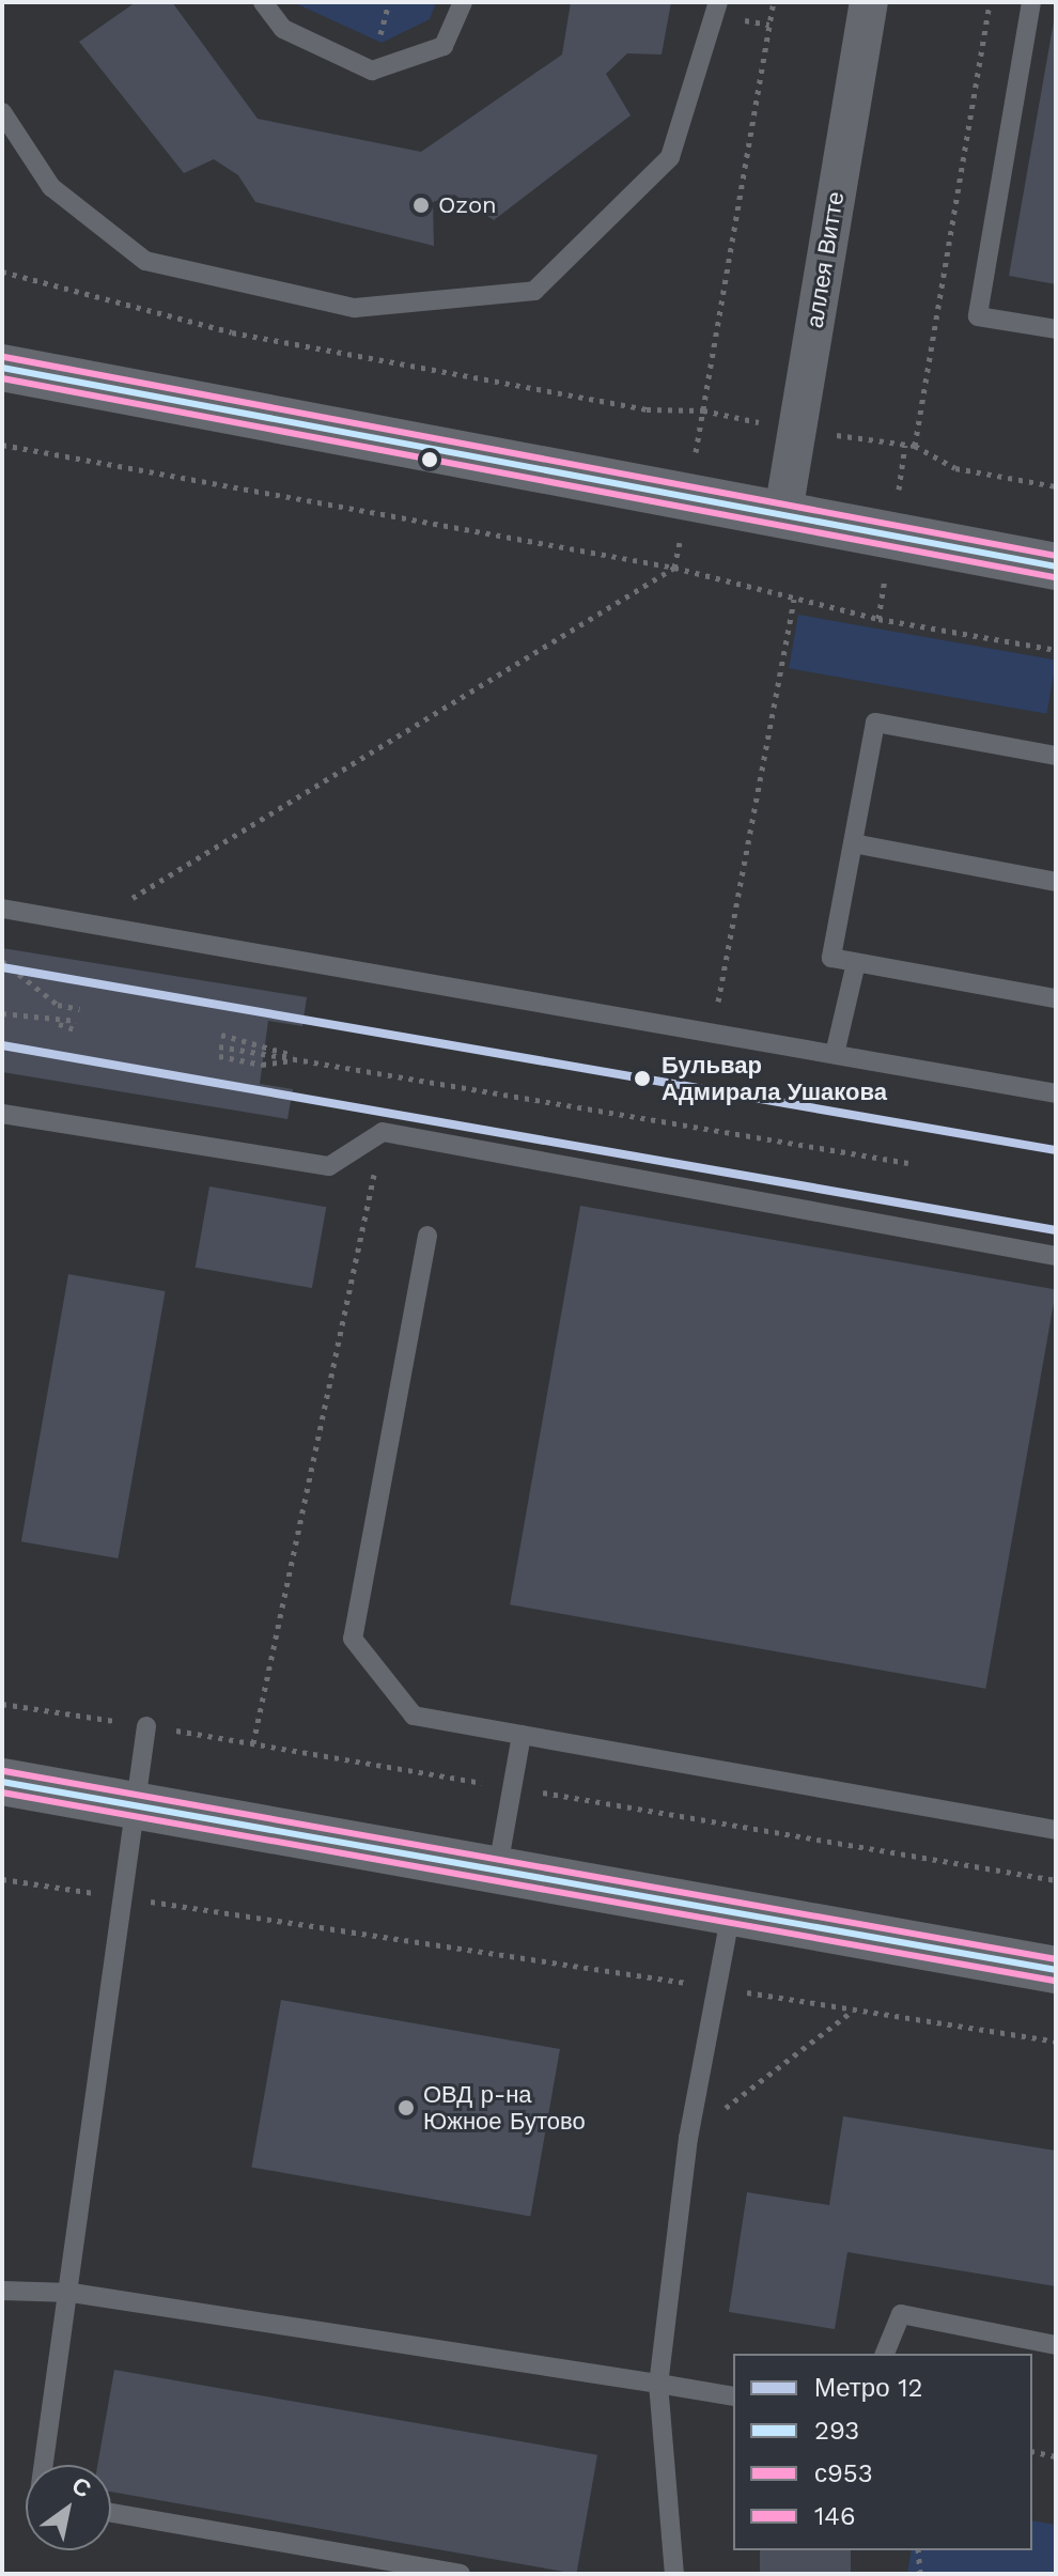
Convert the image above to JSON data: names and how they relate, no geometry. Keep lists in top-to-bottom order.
{
  "streets": {
    "street": ["аллея Витте"]
  },
  "places": ["Ozon", "Бульвар Адмирала Ушакова", "ОВД р-на Южное Бутово"],
  "lines": [
    "transit line 146",
    "transit line 293",
    "transit line с953",
    "metro line 12"
  ],
  "legend": [
    "Метро 12",
    "293",
    "с953",
    "146"
  ],
  "north": "top right"
}
